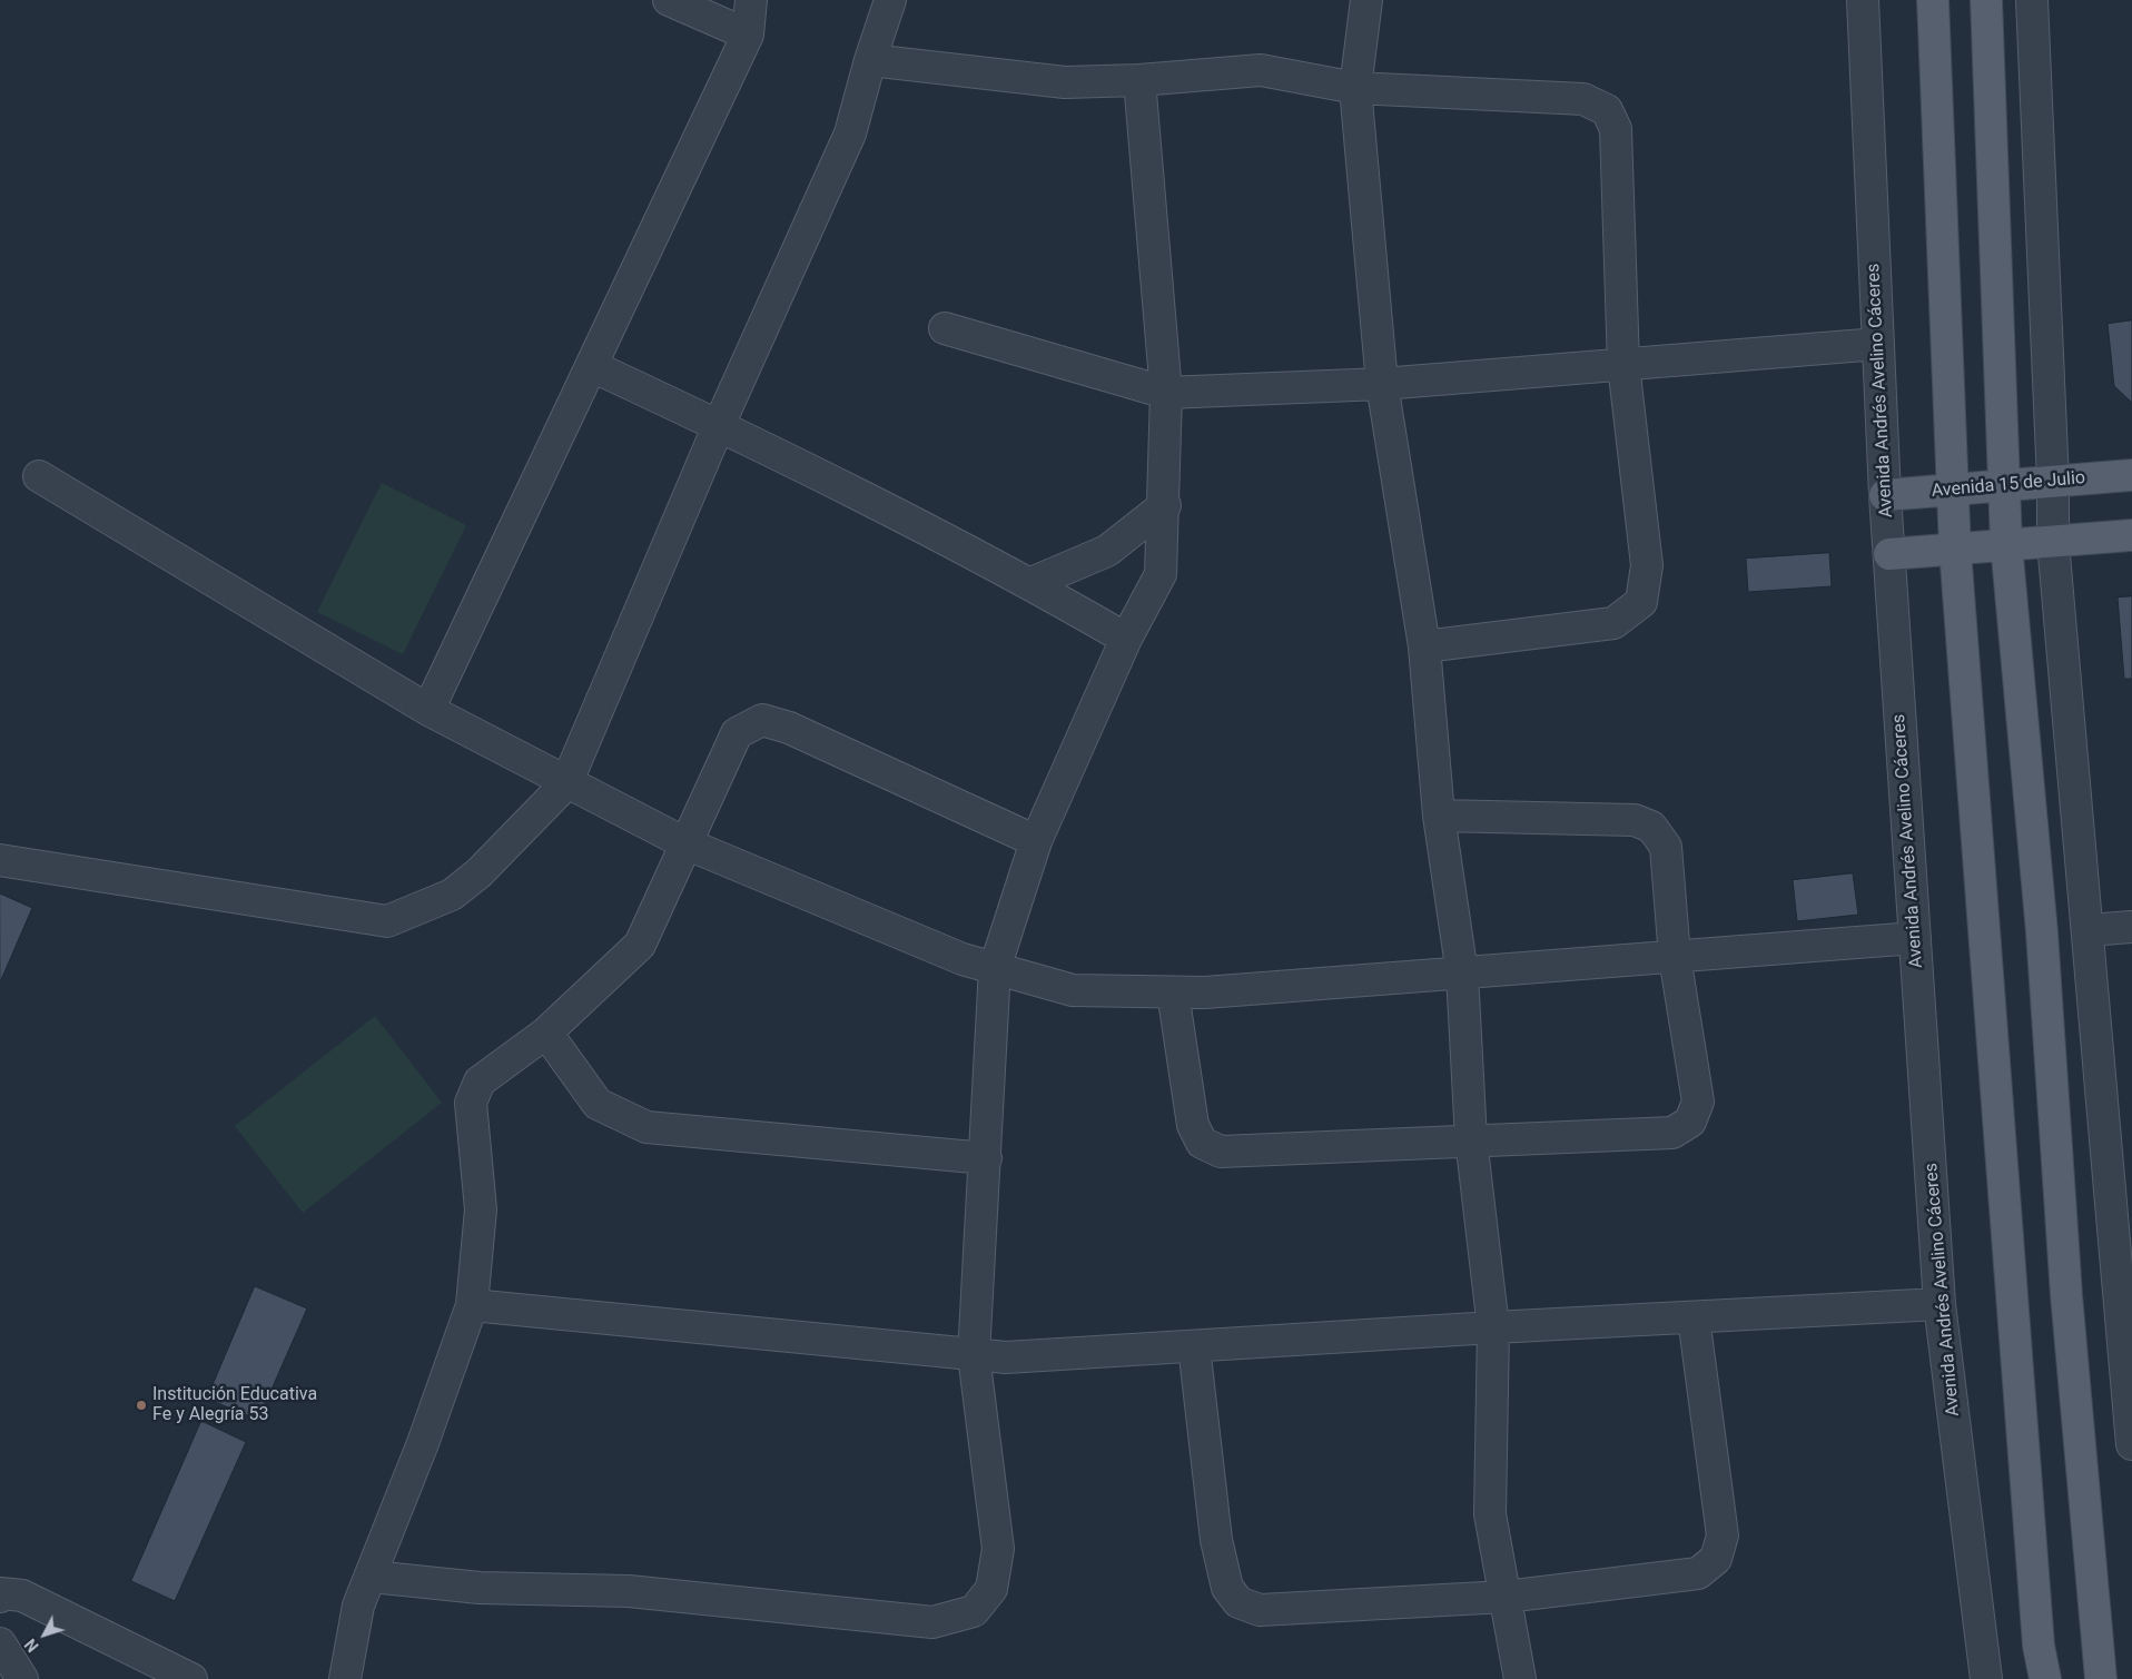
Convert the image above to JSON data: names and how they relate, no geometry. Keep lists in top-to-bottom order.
{
  "streets": {
    "main road": ["Avenida 15 de Julio"],
    "street": ["Avenida Andrés Avelino Cáceres"]
  },
  "crossings": [
    ["Avenida Andrés Avelino Cáceres", "Avenida 15 de Julio"]
  ],
  "places": ["Institución Educativa Fe y Alegría 53"],
  "north": "bottom left"
}
